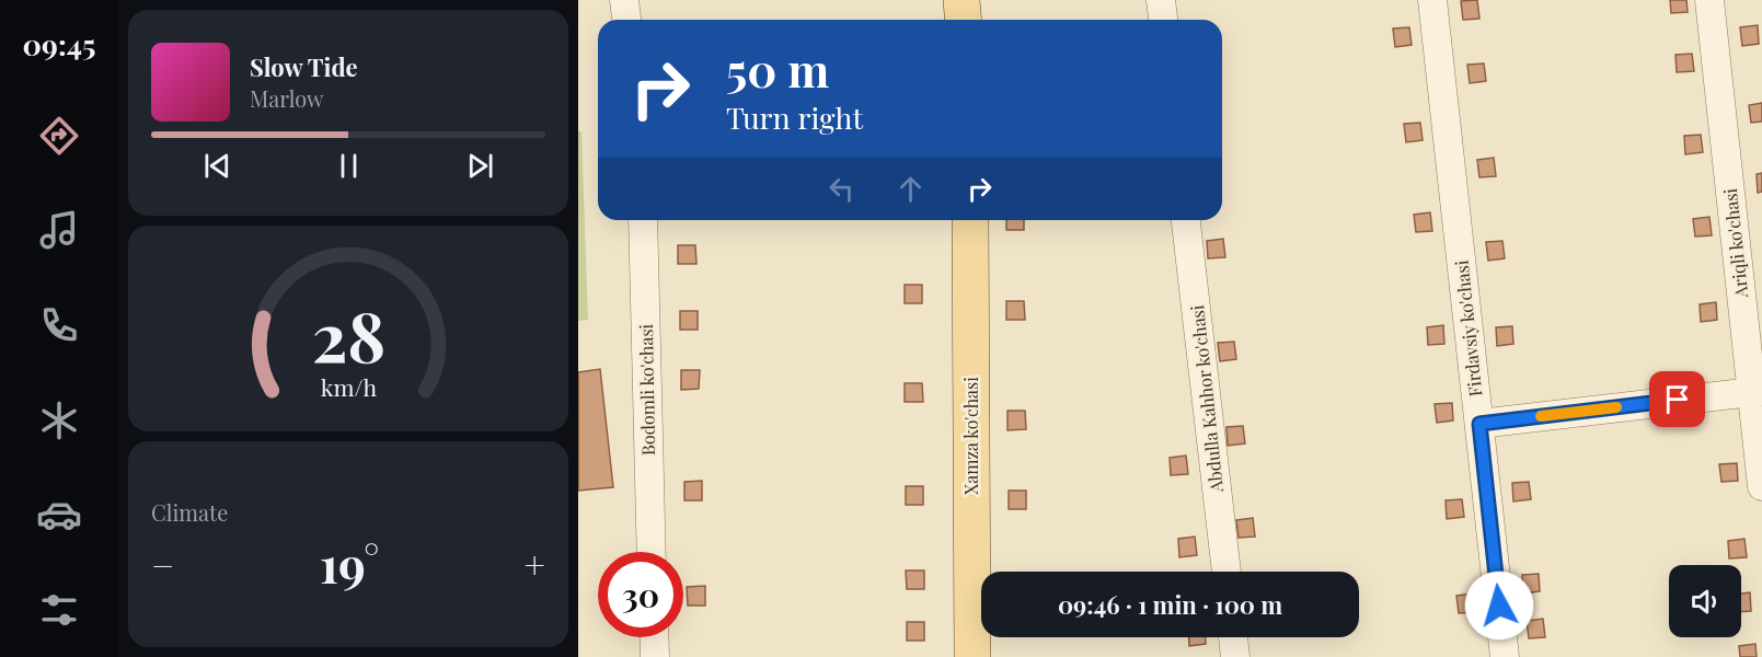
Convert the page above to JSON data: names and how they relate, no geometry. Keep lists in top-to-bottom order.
{
  "streets": {
    "main road": ["Xamza ko'chasi"],
    "street": [
      "Ariqli ko'chasi",
      "Firdavsiy ko'chasi",
      "Bodomli ko'chasi",
      "Abdulla Kahhor ko'chasi"
    ]
  },
  "page": {
    "tabs": "09:45",
    "turn": ["50 m", "Turn right"],
    "song": ["Slow Tide", "Marlow"],
    "tile": "Climate",
    "heat": ["−", "19°", "+"],
    "limit": "30",
    "trip": "09:46 · 1 min · 100 m",
    "gauge": ["28", "km/h"]
  }
}
